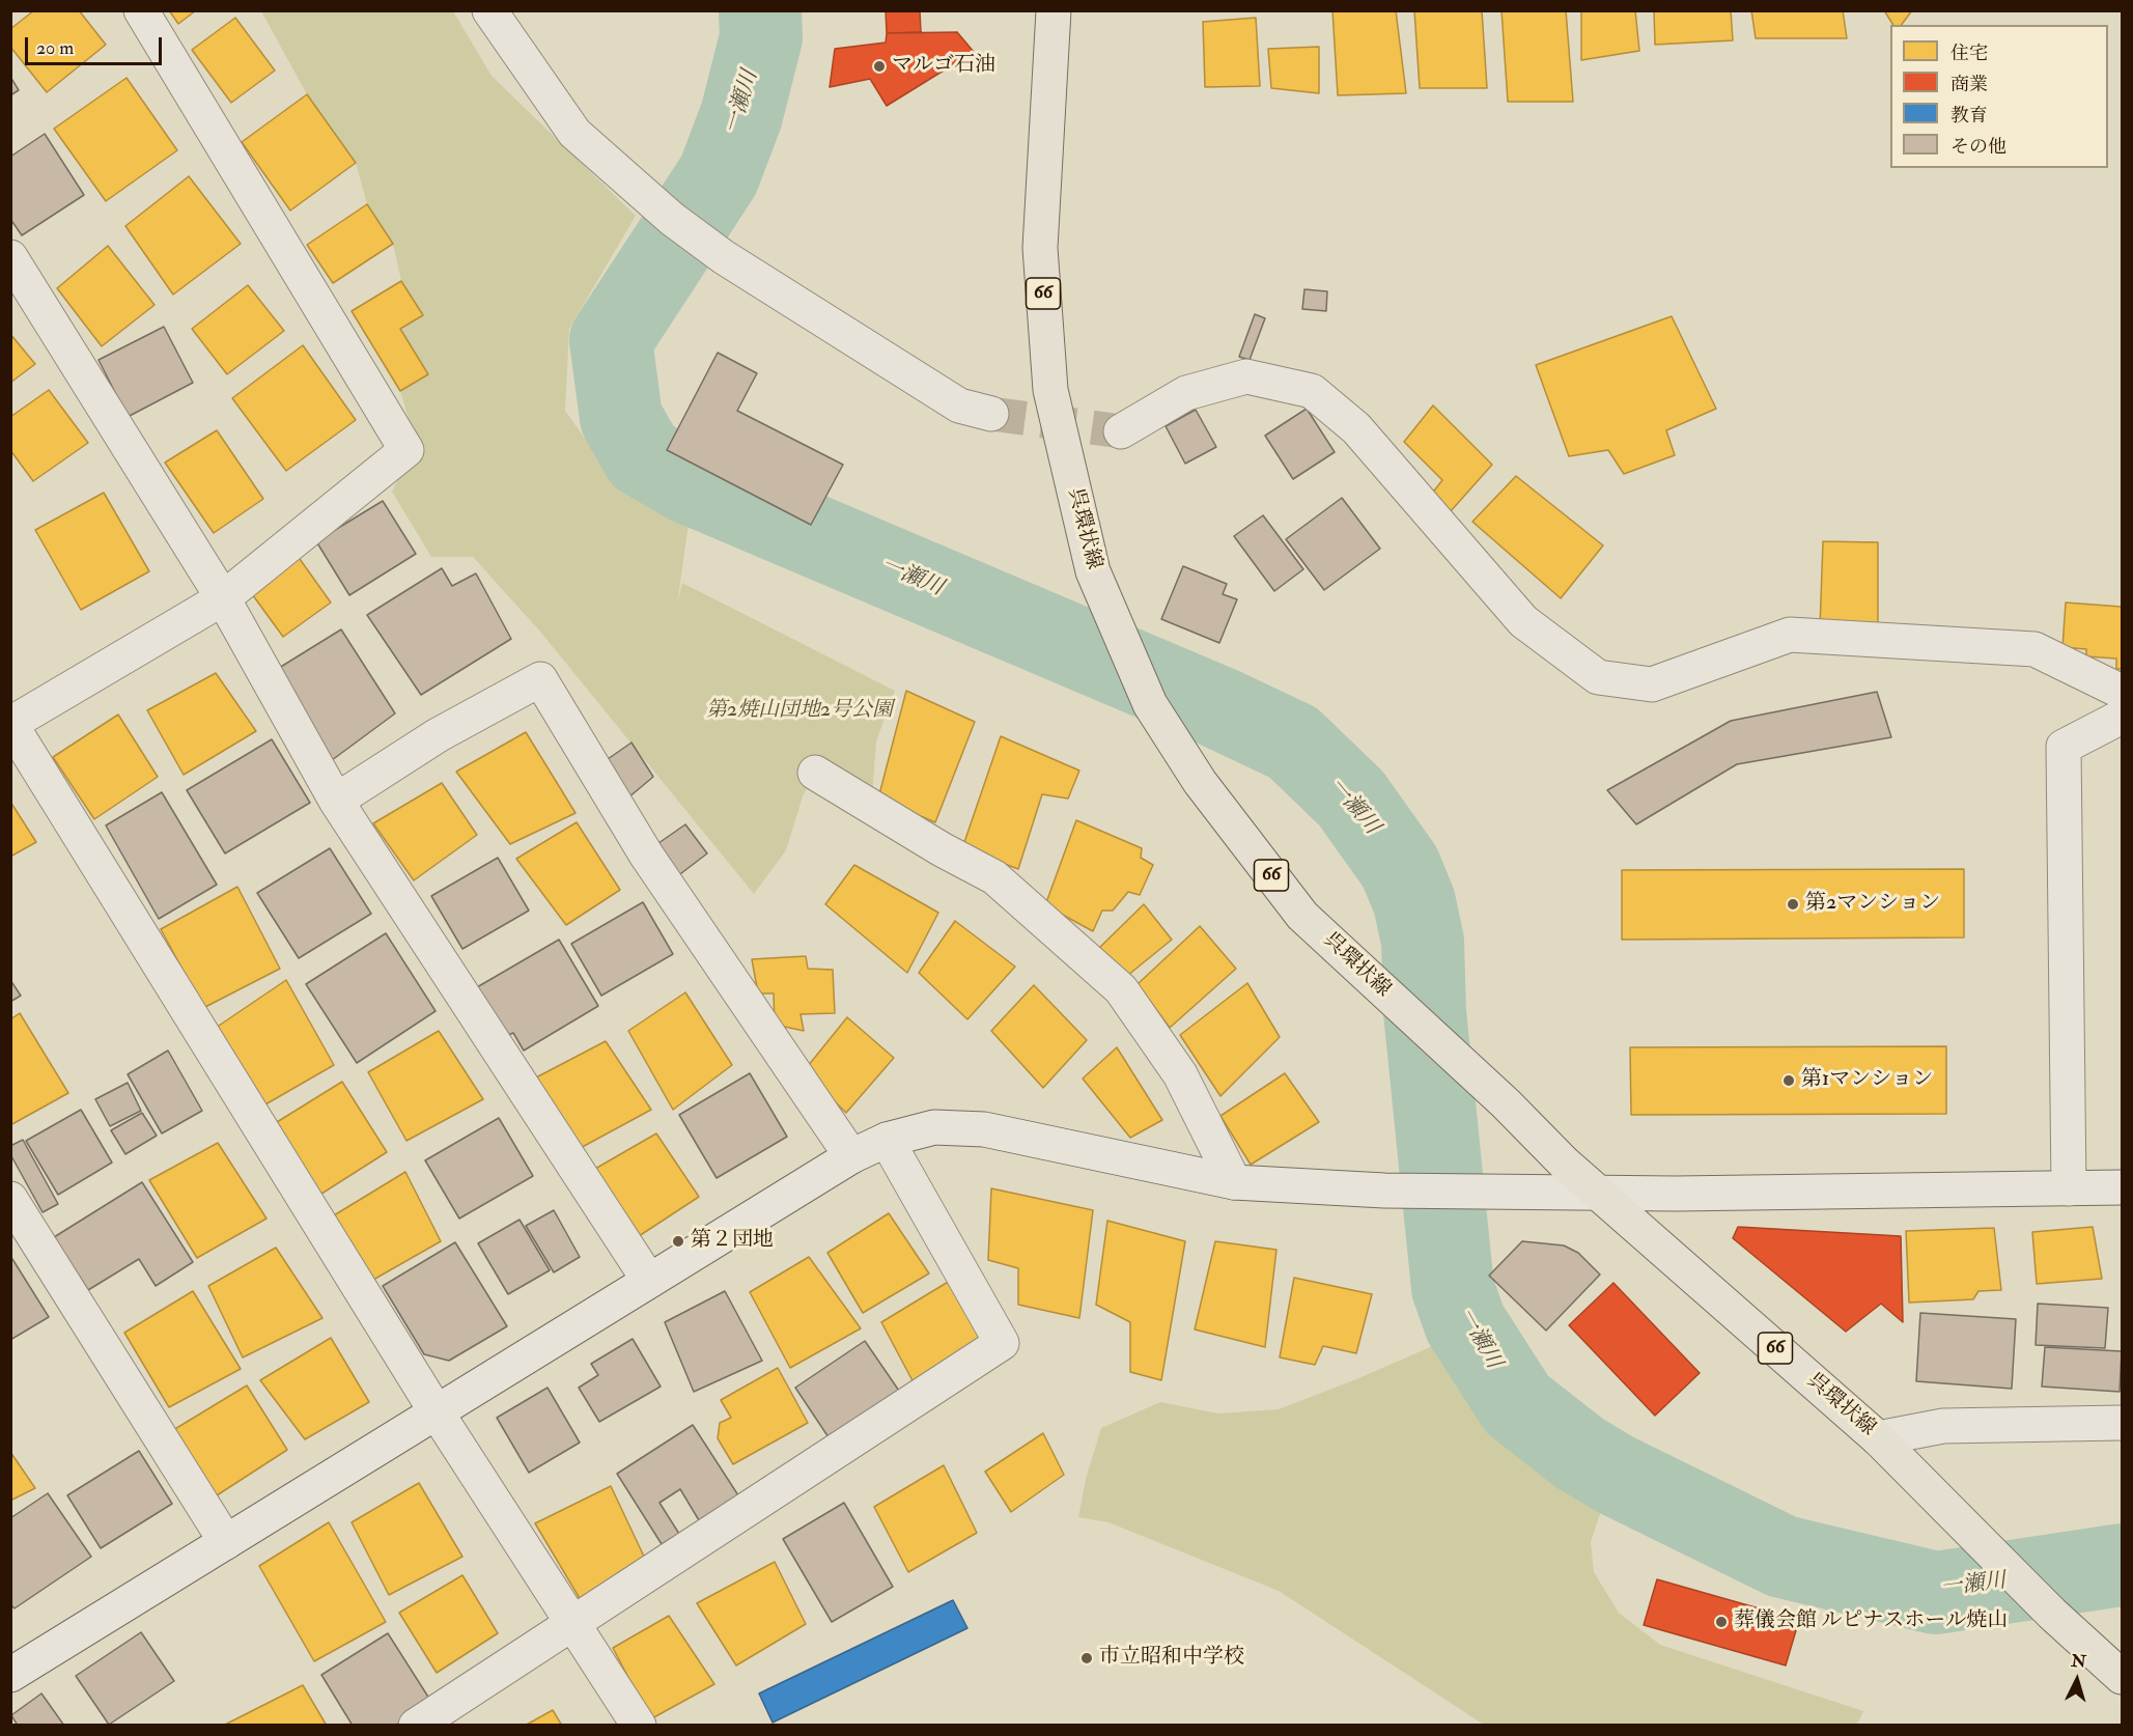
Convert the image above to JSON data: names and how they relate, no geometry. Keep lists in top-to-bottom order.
{
  "streets": {
    "main road": ["66", "呉環状線"]
  },
  "water": ["一瀬川"],
  "parks": ["第2焼山団地2号公園"],
  "places": [
    "マルゴ石油",
    "第2マンション",
    "第1マンション",
    "第２団地",
    "葬儀会館 ルピナスホール焼山",
    "市立昭和中学校"
  ],
  "legend": [
    "住宅",
    "商業",
    "教育",
    "その他"
  ],
  "scale_bar": "20 m",
  "north": "top"
}
